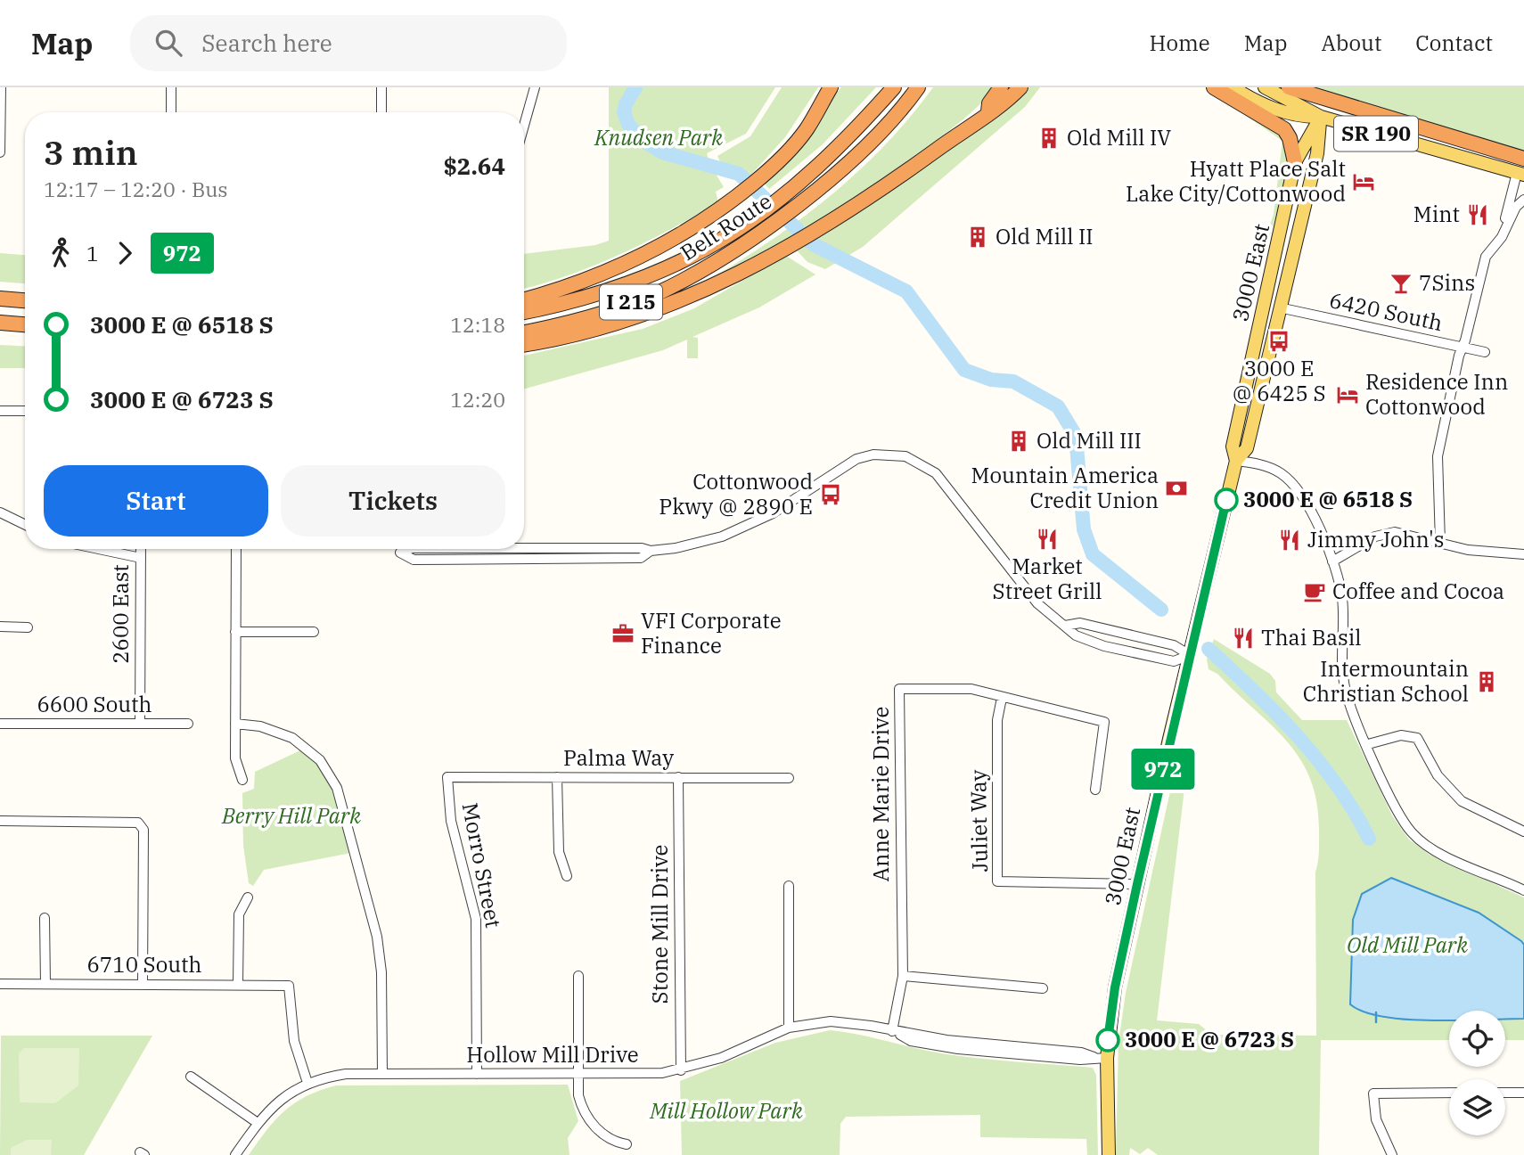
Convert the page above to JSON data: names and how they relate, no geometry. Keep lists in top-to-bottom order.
{
  "streets": {
    "highway": ["Belt Route", "I 215"],
    "main road": ["SR 190", "3000 East"],
    "street": [
      "6420 South",
      "2600 East",
      "6600 South",
      "Palma Way",
      "Anne Marie Drive",
      "Juliet Way",
      "Morro Street",
      "Stone Mill Drive",
      "6710 South",
      "Hollow Mill Drive"
    ]
  },
  "crossings": [
    ["SR 190", "3000 East"],
    ["3000 East", "6420 South"],
    ["3000 East", "Juliet Way"],
    ["3000 East", "Hollow Mill Drive"],
    ["2600 East", "6600 South"],
    ["Palma Way", "Morro Street"],
    ["Palma Way", "Stone Mill Drive"],
    ["Anne Marie Drive", "Juliet Way"],
    ["Anne Marie Drive", "Hollow Mill Drive"],
    ["Morro Street", "Hollow Mill Drive"],
    ["Stone Mill Drive", "Hollow Mill Drive"],
    ["6710 South", "Hollow Mill Drive"]
  ],
  "parks": [
    "Knudsen Park",
    "Berry Hill Park",
    "Old Mill Park",
    "Mill Hollow Park"
  ],
  "places": {
    "building": [
      "Old Mill IV",
      "Old Mill II",
      "Old Mill III",
      "Intermountain Christian School"
    ],
    "hotel": ["Hyatt Place Salt Lake City/Cottonwood", "Residence Inn Cottonwood"],
    "restaurant": [
      "Mint",
      "Market Street Grill",
      "Jimmy John's",
      "Thai Basil"
    ],
    "bar": ["7Sins"],
    "bus stop": ["3000 E @ 6425 S", "Cottonwood Pkwy @ 2890 E"],
    "bank": ["Mountain America Credit Union"],
    "other": ["3000 E @ 6518 S", "3000 E @ 6723 S"],
    "cafe": ["Coffee and Cocoa"],
    "office": ["VFI Corporate Finance"]
  },
  "lines": ["bus line 972"],
  "page": {
    "header": "Map",
    "search": "Search here",
    "nav": [
      "Home",
      "Map",
      "About",
      "Contact"
    ],
    "on_map": "972",
    "heading": ["3 min", "12:17 – 12:20 · Bus", "$2.64"],
    "legs": ["1", "972"],
    "list": [
      {
        "name": "3000 E @ 6518 S",
        "value": "12:18"
      },
      {
        "name": "3000 E @ 6723 S",
        "value": "12:20"
      }
    ],
    "buttons": ["Start", "Tickets"]
  }
}
